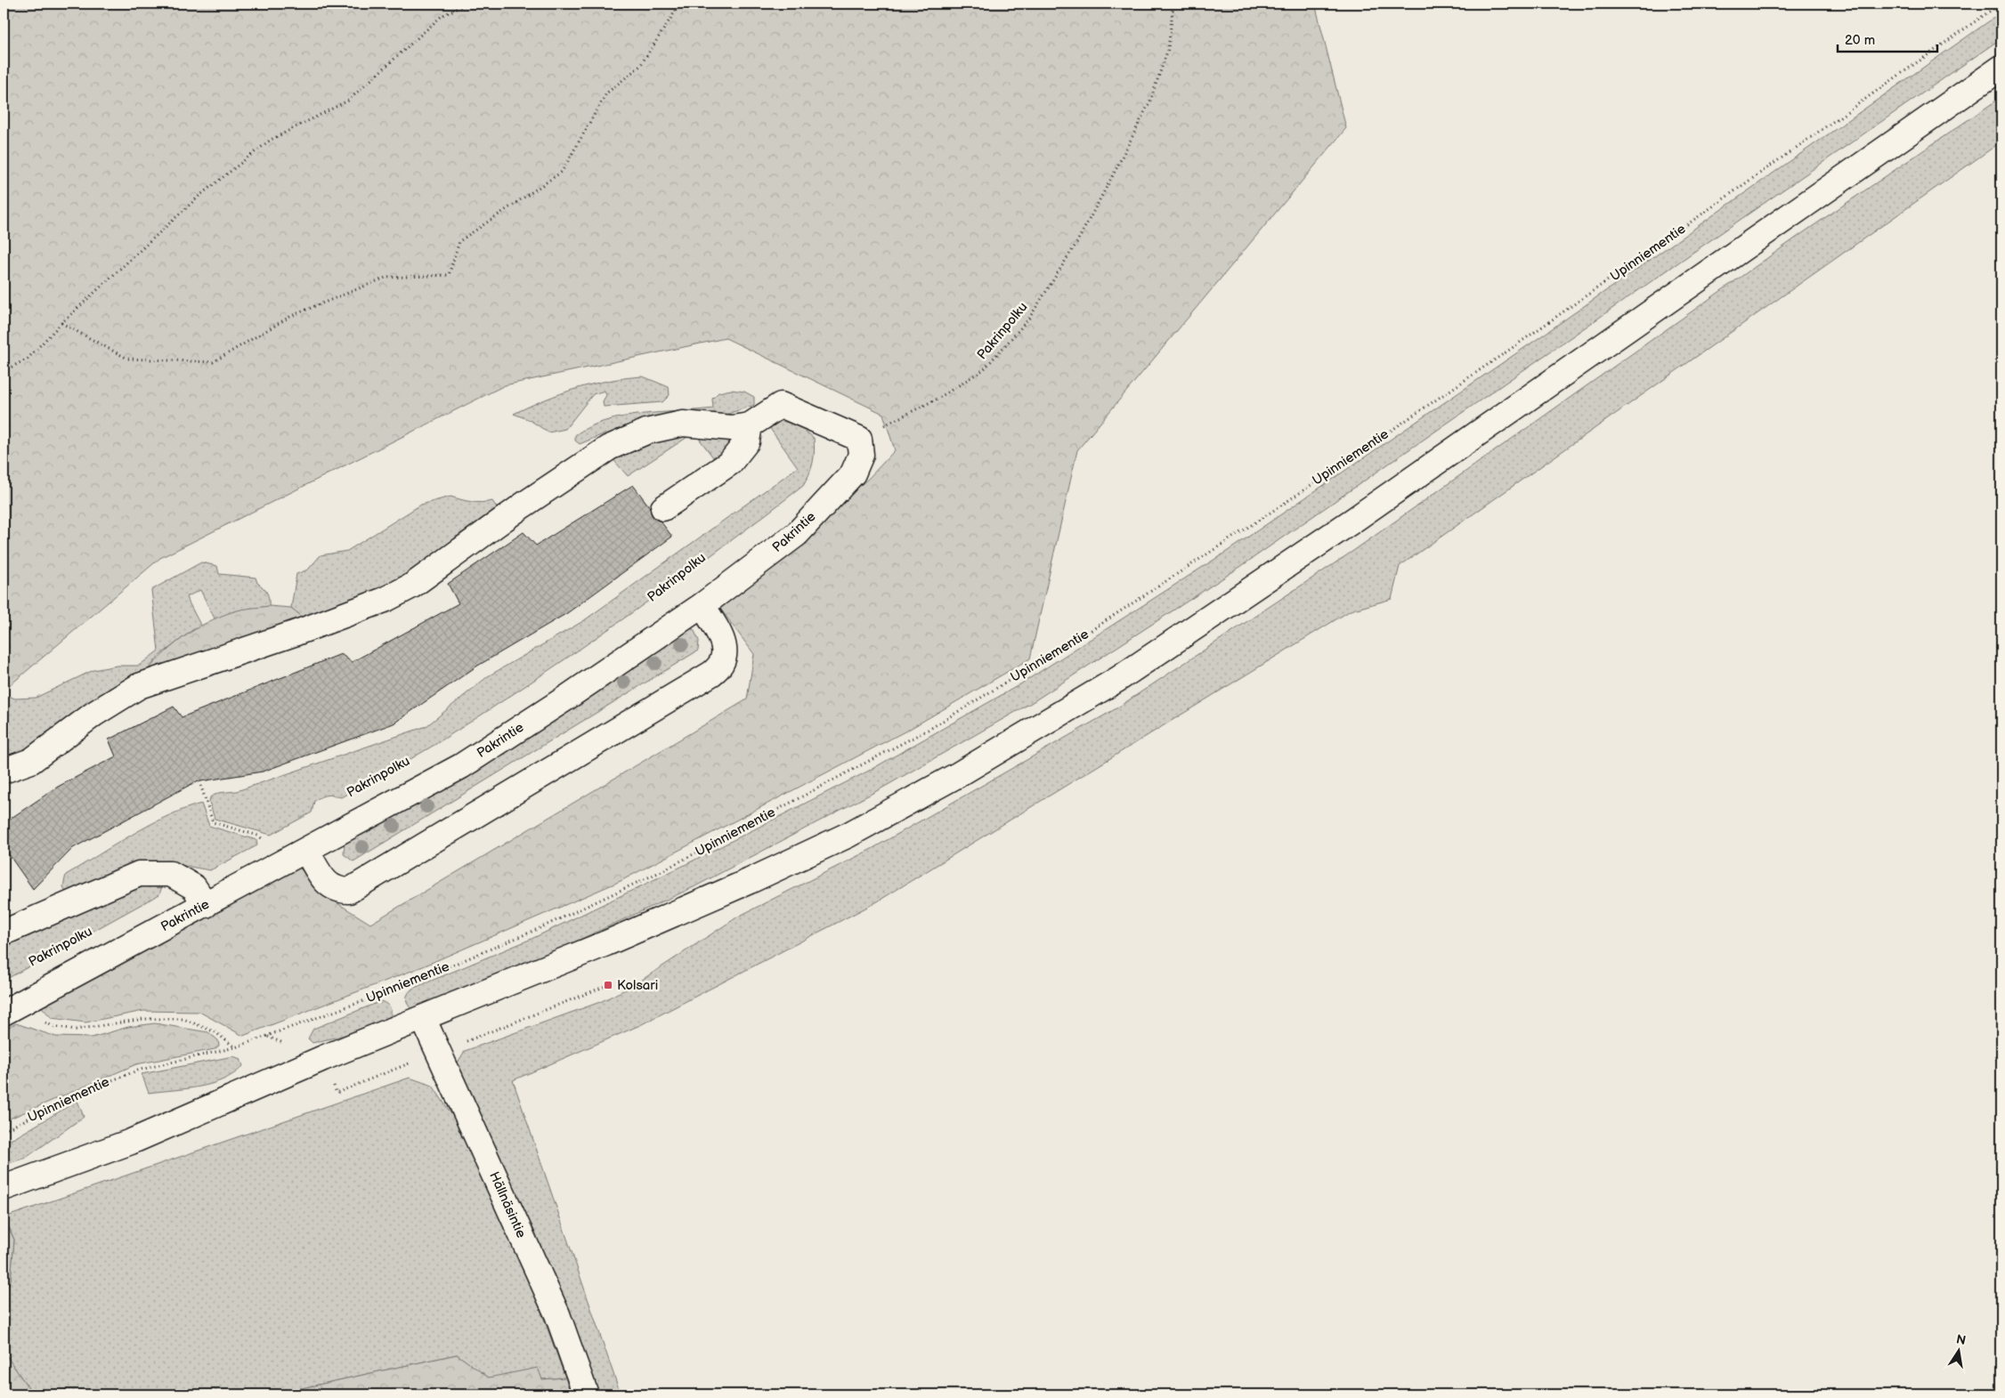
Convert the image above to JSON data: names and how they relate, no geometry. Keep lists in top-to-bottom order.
{
  "streets": {
    "main road": ["Pakrintie", "Hällnäsintie"],
    "path": ["Upinniementie", "Pakrinpolku"]
  },
  "crossings": [
    ["Pakrinpolku", "Pakrintie"]
  ],
  "places": {
    "transit": ["Kolsari"]
  },
  "scale_bar": "20 m",
  "north": "top"
}
